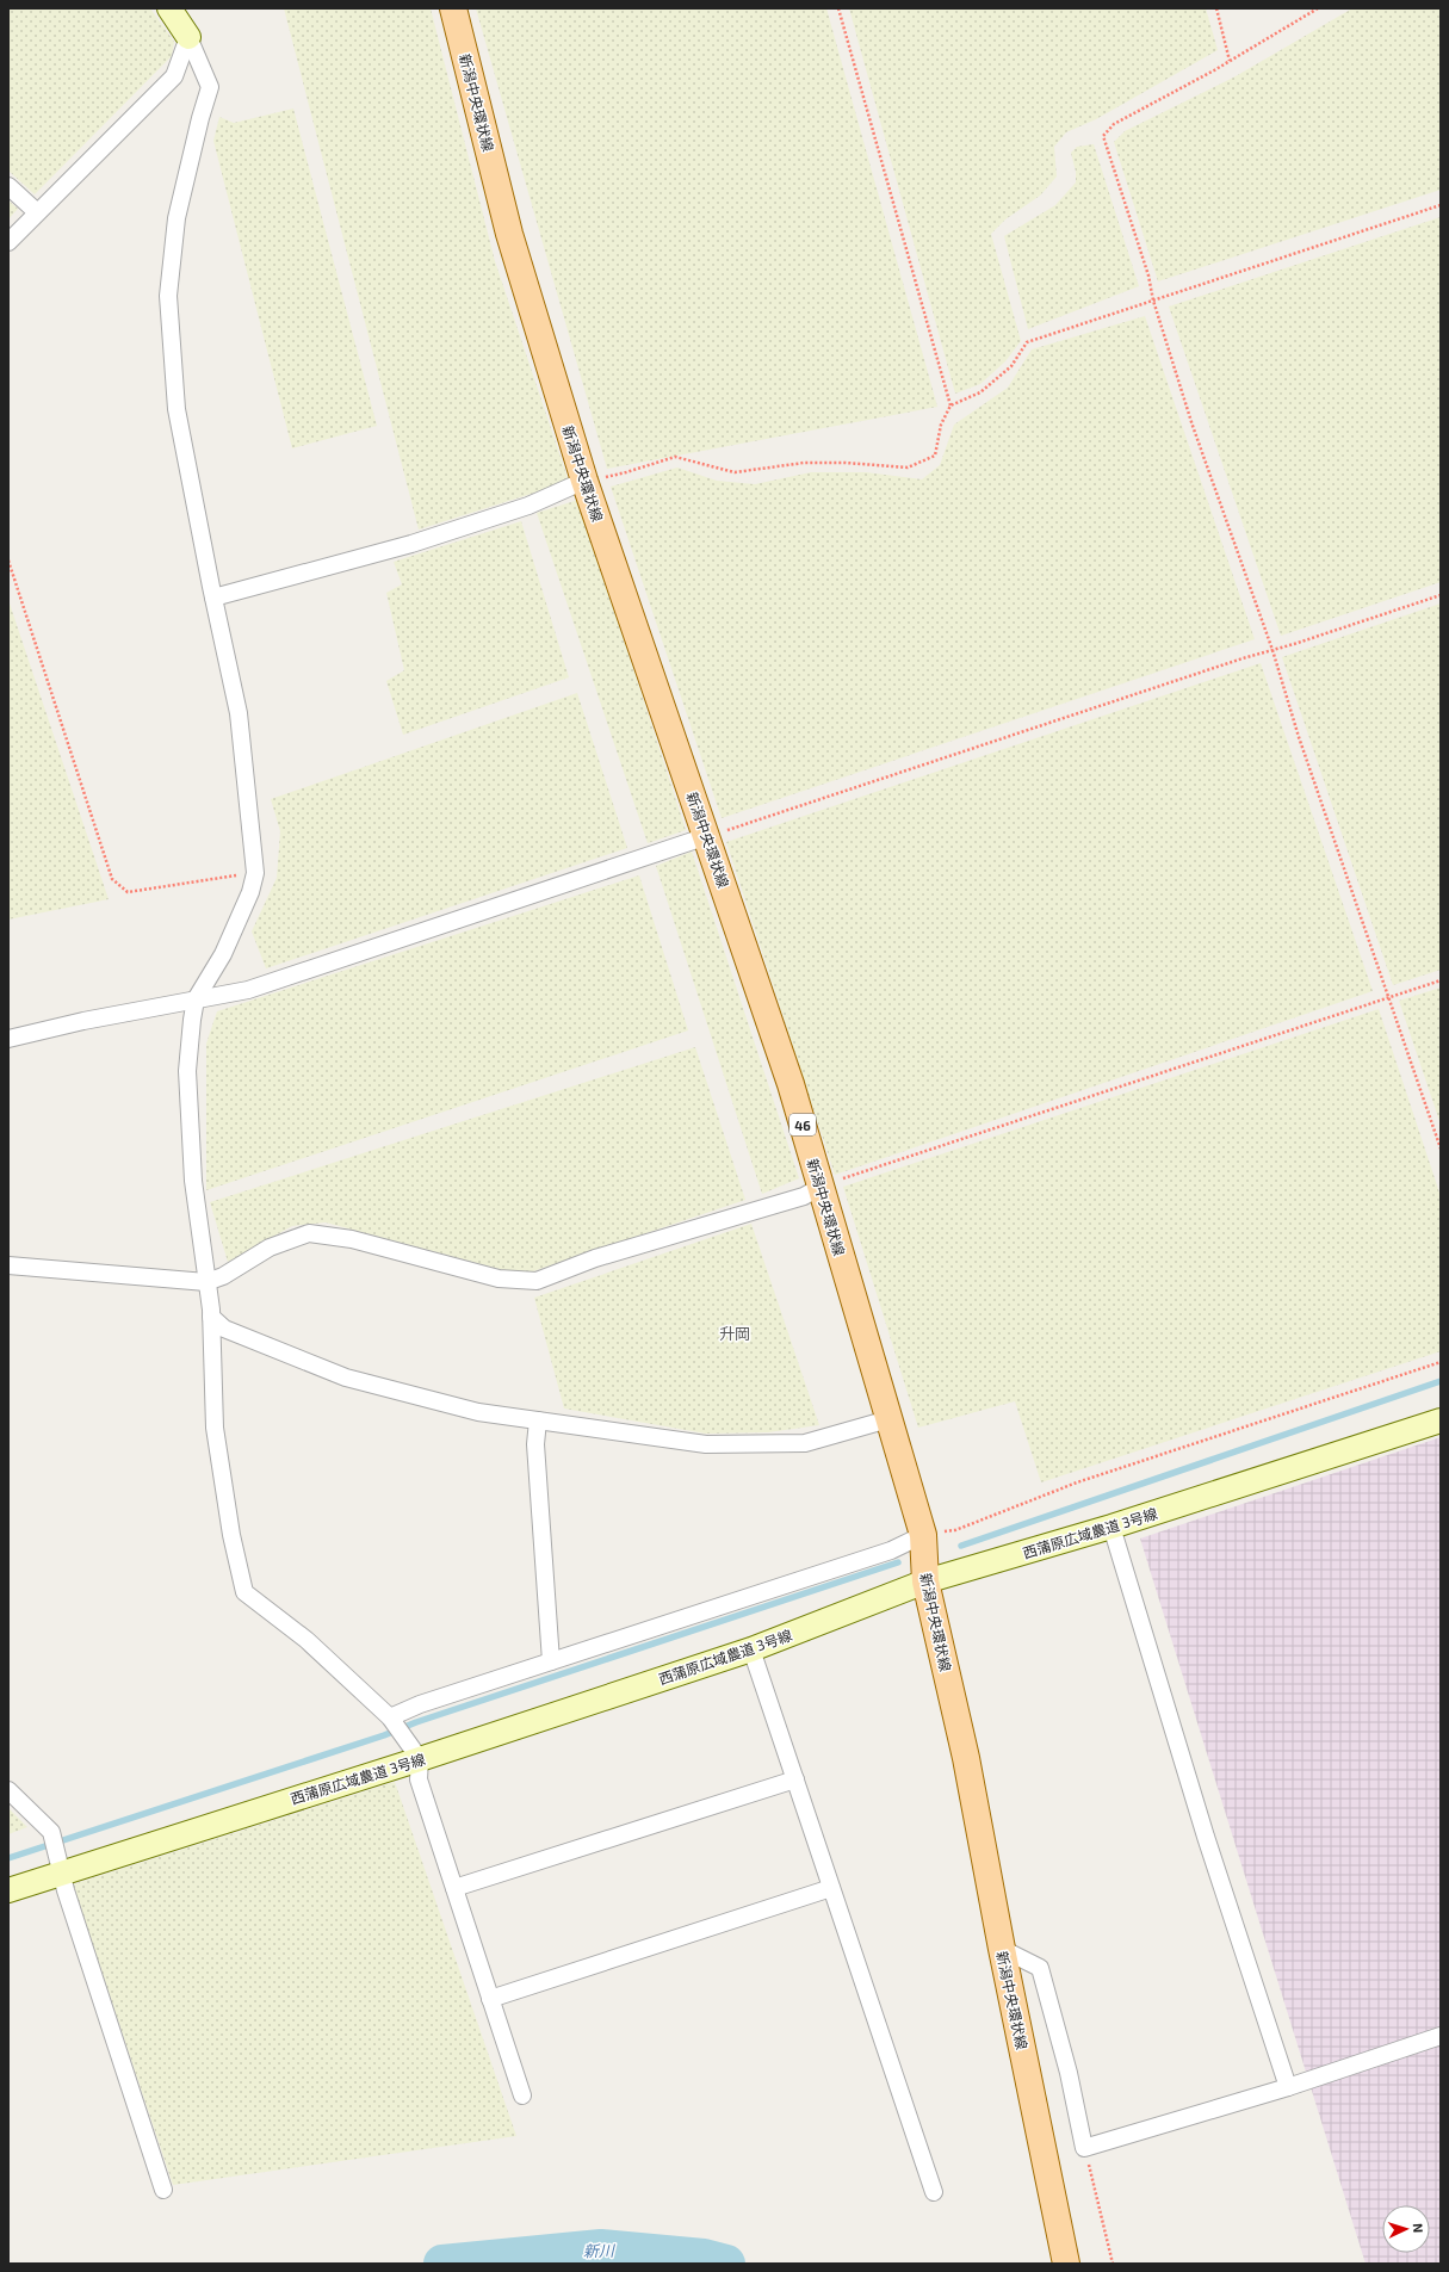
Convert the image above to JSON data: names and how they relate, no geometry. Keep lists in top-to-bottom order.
{
  "streets": {
    "main road": ["新潟中央環状線", "46"],
    "street": ["西蒲原広域農道 3号線"]
  },
  "crossings": [
    ["新潟中央環状線", "西蒲原広域農道 3号線"]
  ],
  "districts": ["升岡"],
  "water": ["新川"],
  "north": "right"
}
